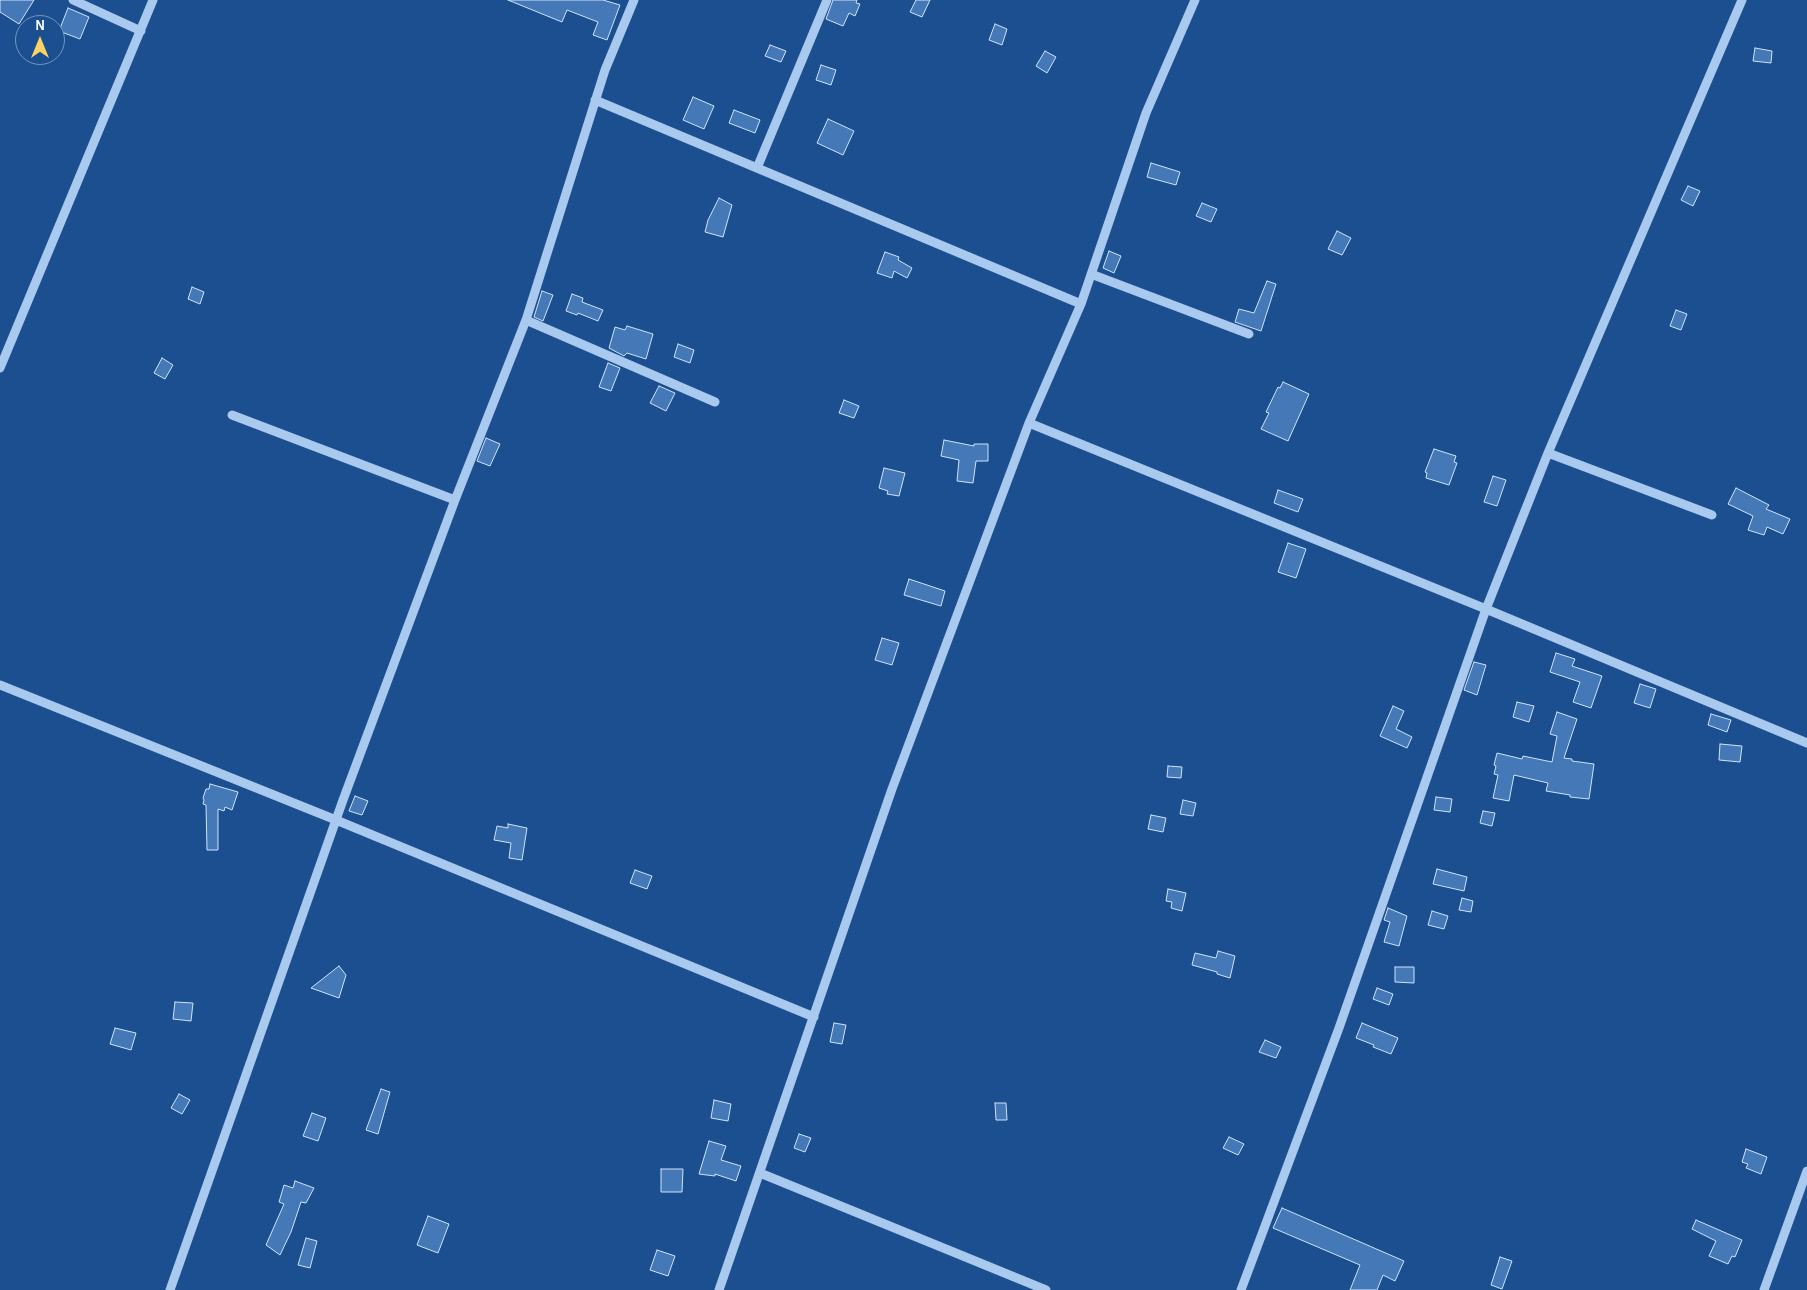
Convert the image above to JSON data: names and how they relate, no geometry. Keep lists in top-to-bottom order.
{
  "north": "top"
}
